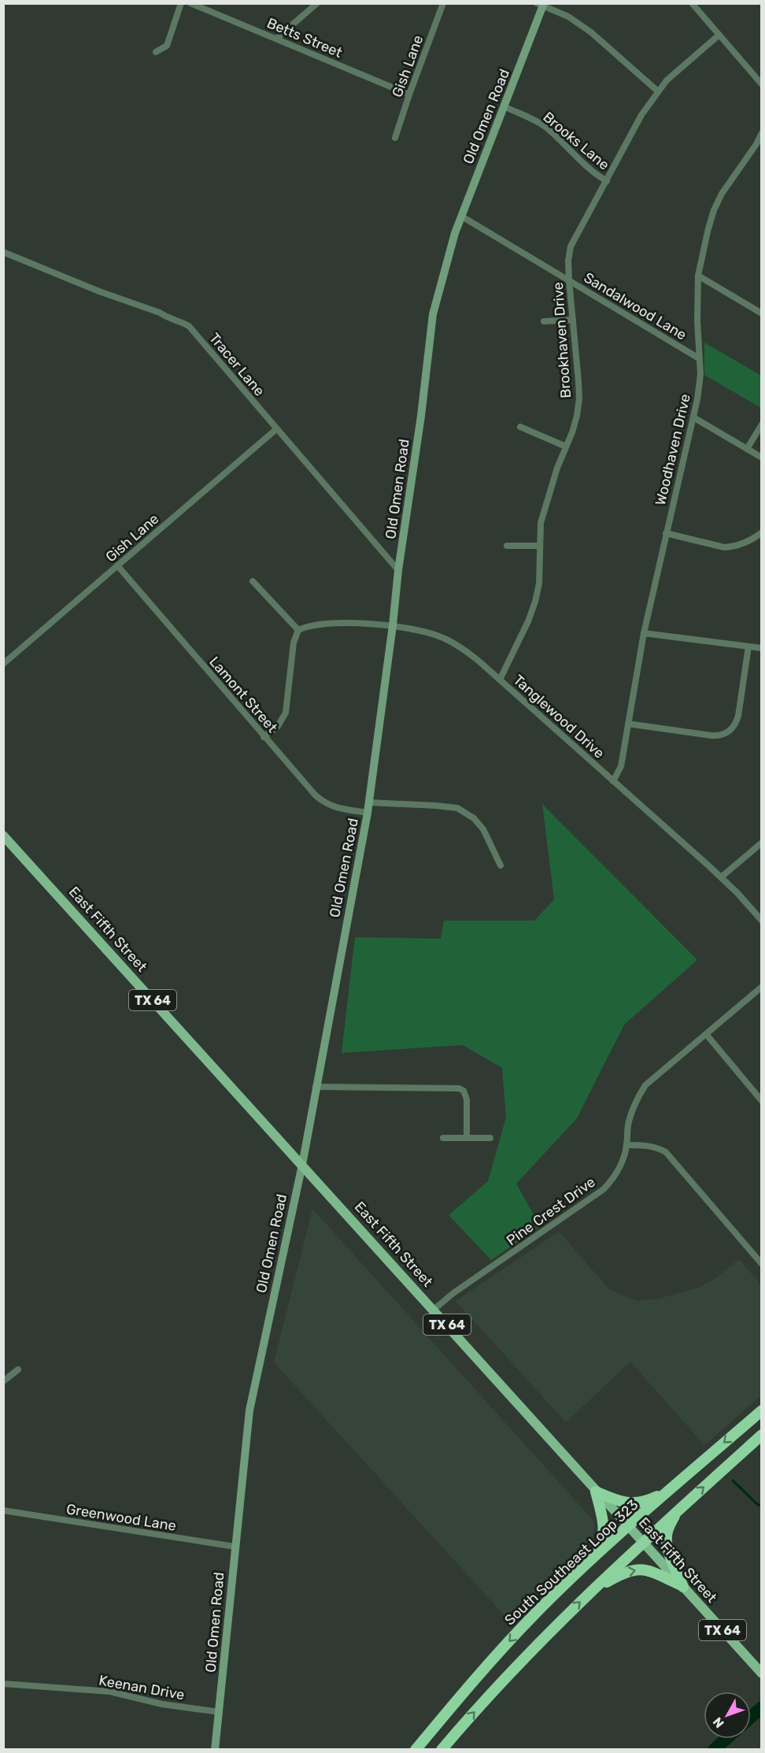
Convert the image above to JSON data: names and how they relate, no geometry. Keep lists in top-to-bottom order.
{
  "streets": {
    "highway": ["South Southeast Loop 323"],
    "main road": ["East Fifth Street", "TX 64"],
    "street": [
      "Betts Street",
      "Gish Lane",
      "Old Omen Road",
      "Brooks Lane",
      "Sandalwood Lane",
      "Brookhaven Drive",
      "Tracer Lane",
      "Woodhaven Drive",
      "Lamont Street",
      "Tanglewood Drive",
      "Pine Crest Drive",
      "Greenwood Lane",
      "Keenan Drive"
    ]
  },
  "crossings": [
    ["Betts Street", "Gish Lane"],
    ["Gish Lane", "Tracer Lane"],
    ["Gish Lane", "Lamont Street"],
    ["Old Omen Road", "Brooks Lane"],
    ["Old Omen Road", "Sandalwood Lane"],
    ["Old Omen Road", "Tracer Lane"],
    ["Old Omen Road", "Lamont Street"],
    ["Old Omen Road", "Tanglewood Drive"],
    ["Old Omen Road", "East Fifth Street"],
    ["Old Omen Road", "Greenwood Lane"],
    ["Old Omen Road", "Keenan Drive"],
    ["Brooks Lane", "Brookhaven Drive"],
    ["Sandalwood Lane", "Brookhaven Drive"],
    ["Sandalwood Lane", "Woodhaven Drive"],
    ["Brookhaven Drive", "Tanglewood Drive"],
    ["Woodhaven Drive", "Tanglewood Drive"],
    ["East Fifth Street", "Pine Crest Drive"],
    ["East Fifth Street", "South Southeast Loop 323"]
  ],
  "north": "bottom left"
}
